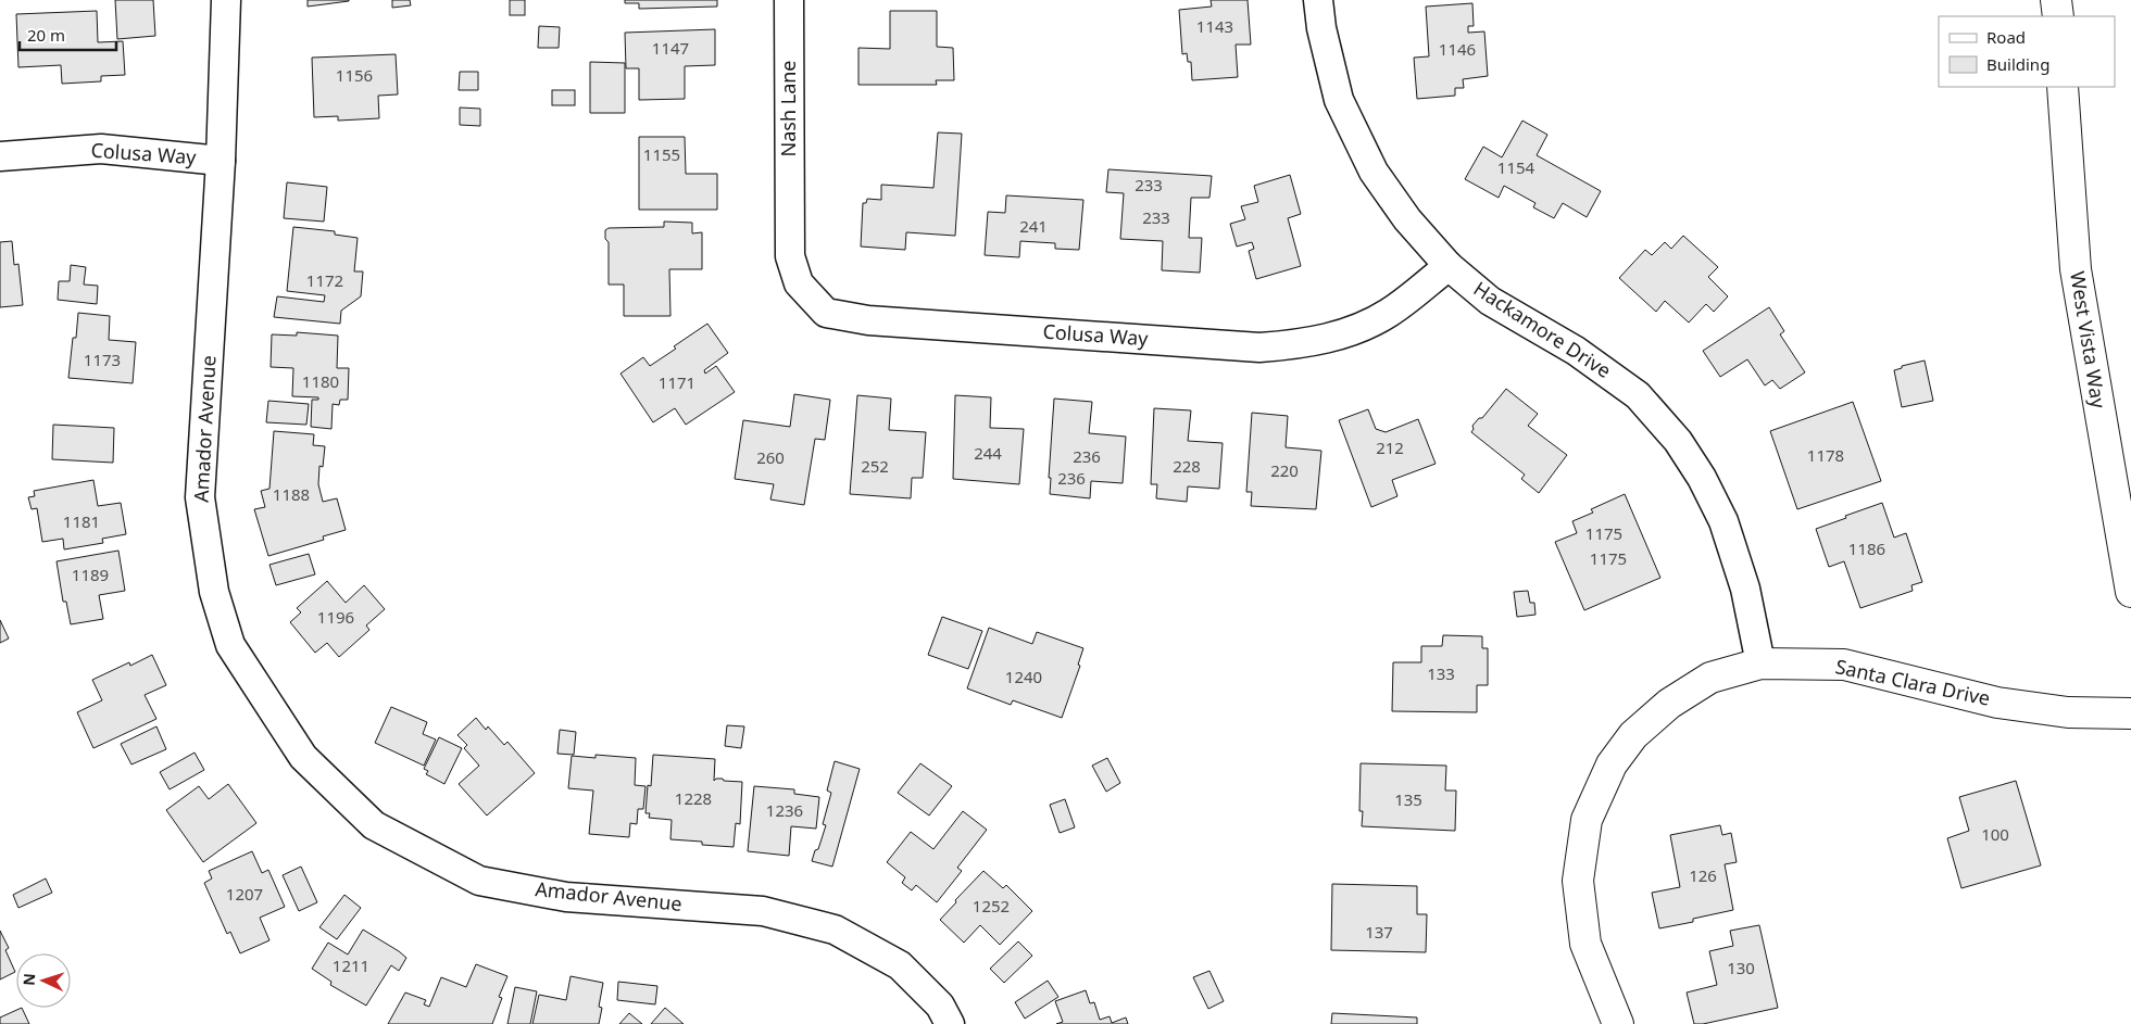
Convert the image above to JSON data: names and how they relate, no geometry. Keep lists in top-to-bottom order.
{
  "streets": {
    "street": [
      "Nash Lane",
      "Colusa Way",
      "Hackamore Drive",
      "West Vista Way",
      "Amador Avenue",
      "Santa Clara Drive"
    ]
  },
  "crossings": [
    ["Nash Lane", "Colusa Way"],
    ["Colusa Way", "Hackamore Drive"],
    ["Colusa Way", "Amador Avenue"],
    ["Hackamore Drive", "Santa Clara Drive"]
  ],
  "house_numbers": [
    "1143",
    "1147",
    "1146",
    "1156",
    "1155",
    "1154",
    "233",
    "233",
    "241",
    "1172",
    "1173",
    "1180",
    "1171",
    "212",
    "244",
    "1178",
    "236",
    "260",
    "252",
    "228",
    "220",
    "236",
    "1188",
    "1181",
    "1175",
    "1186",
    "1175",
    "1189",
    "1196",
    "133",
    "1240",
    "1228",
    "135",
    "1236",
    "100",
    "126",
    "1207",
    "1252",
    "137",
    "1211",
    "130"
  ],
  "legend": ["Road", "Building"],
  "scale_bar": "20 m",
  "north": "left"
}
